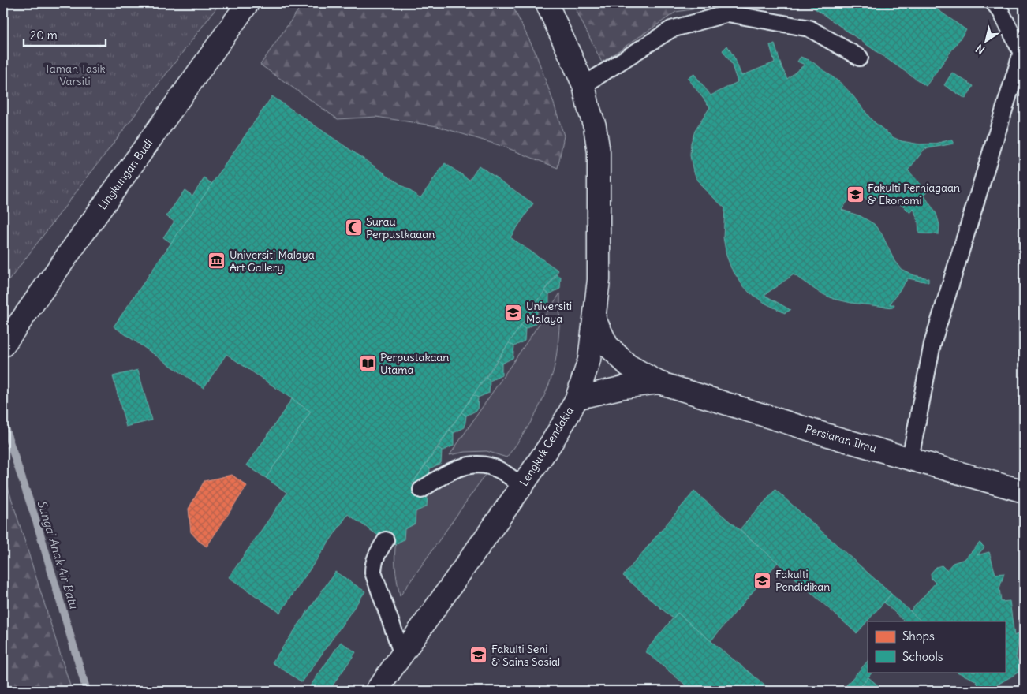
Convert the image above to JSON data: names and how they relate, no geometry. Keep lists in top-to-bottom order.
{
  "streets": {
    "street": ["Lingkungan Budi", "Persiaran Ilmu", "Lengkuk Cendakia"]
  },
  "crossings": [
    ["Persiaran Ilmu", "Lengkuk Cendakia"]
  ],
  "water": ["Sungai Anak Air Batu"],
  "parks": ["Taman Tasik Varsiti"],
  "places": {
    "school or university": [
      "Fakulti Perniagaan & Ekonomi",
      "Universiti Malaya",
      "Fakulti Pendidikan",
      "Fakulti Seni & Sains Sosial"
    ],
    "mosque": ["Surau Perpustkaaan"],
    "museum": ["Universiti Malaya Art Gallery"],
    "library": ["Perpustakaan Utama"]
  },
  "legend": ["Shops", "Schools"],
  "scale_bar": "20 m",
  "north": "bottom left"
}
